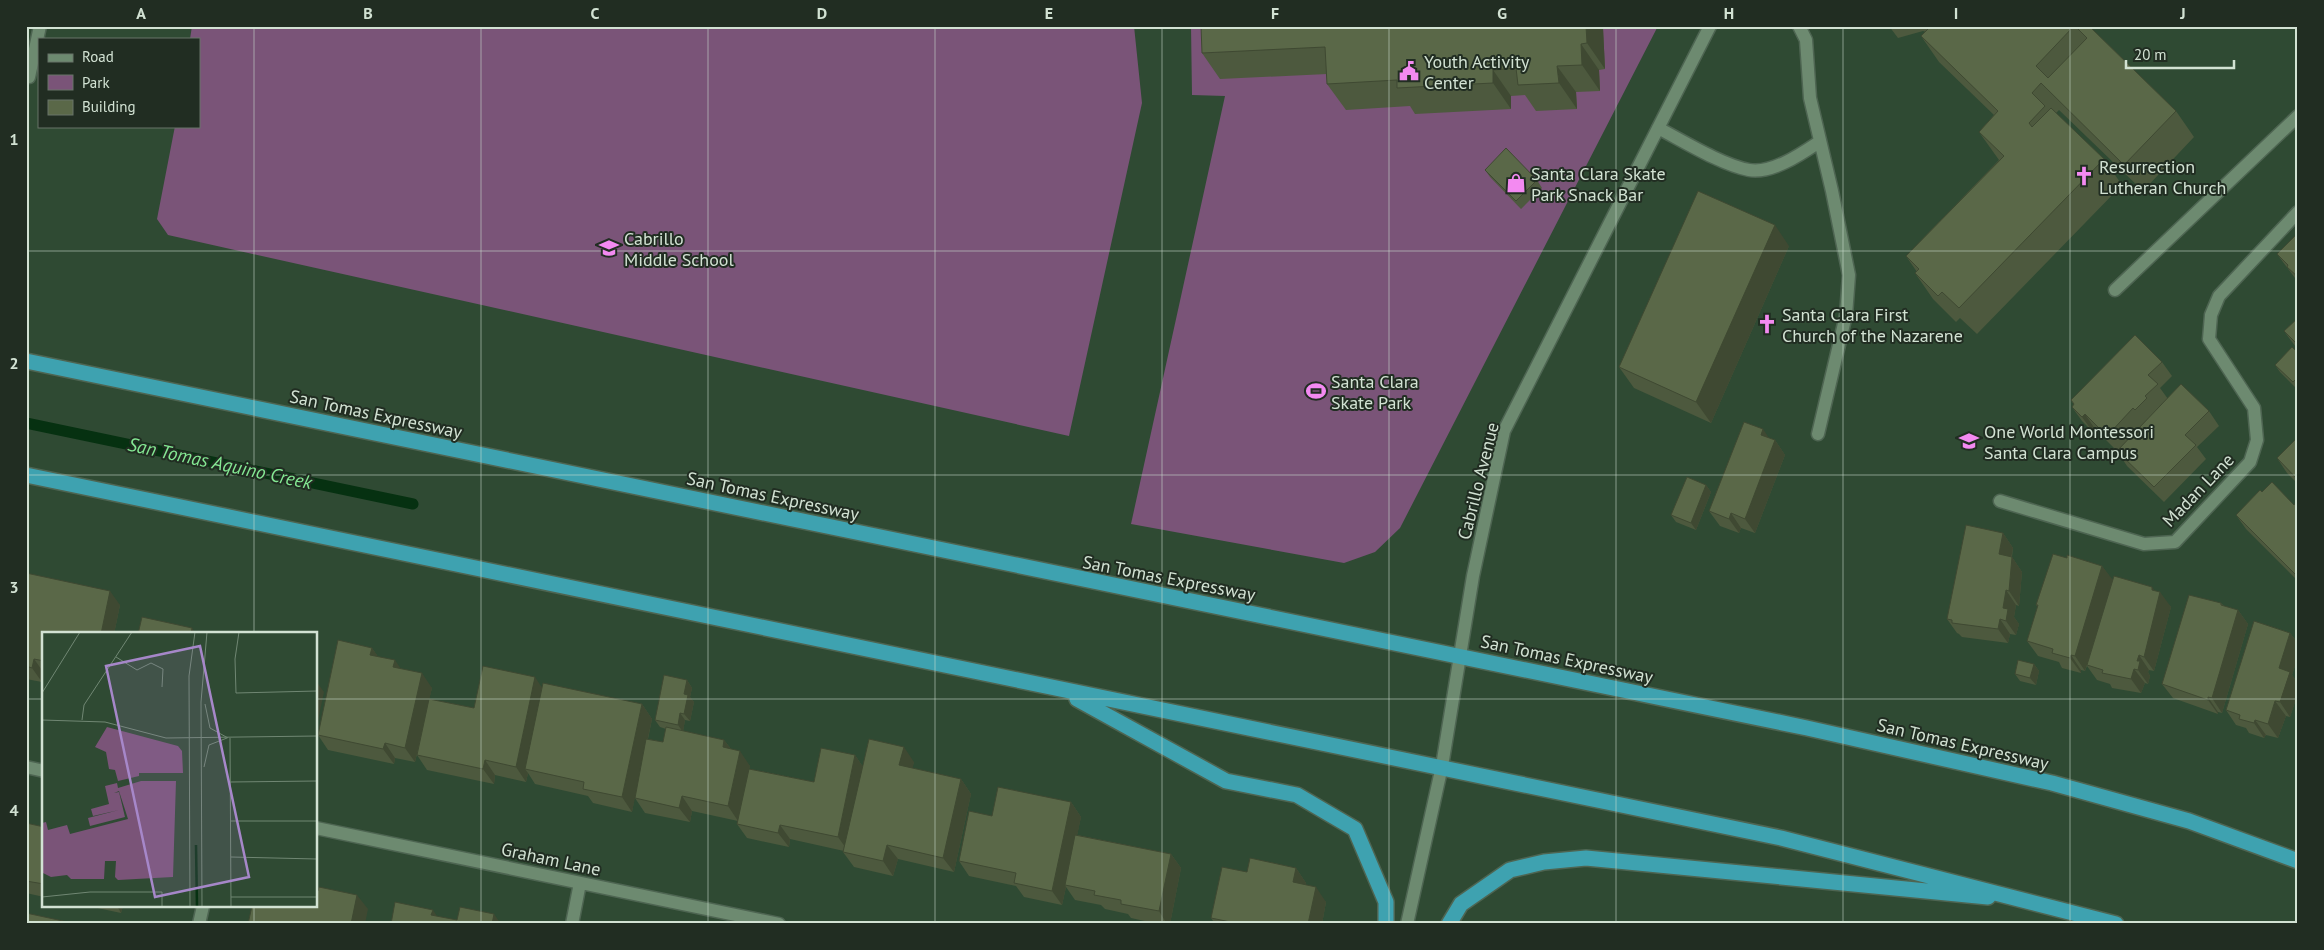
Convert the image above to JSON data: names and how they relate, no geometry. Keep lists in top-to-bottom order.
{
  "streets": {
    "highway": ["San Tomas Expressway"],
    "street": ["Cabrillo Avenue", "Madan Lane", "Graham Lane"]
  },
  "crossings": [
    ["San Tomas Expressway", "Cabrillo Avenue"]
  ],
  "water": ["San Tomas Aquino Creek"],
  "places": {
    "public building": ["Youth Activity Center"],
    "church": ["Resurrection Lutheran Church", "Santa Clara First Church of the Nazarene"],
    "shop": ["Santa Clara Skate Park Snack Bar"],
    "school or university": ["Cabrillo Middle School", "One World Montessori Santa Clara Campus"],
    "sports": ["Santa Clara Skate Park"]
  },
  "legend": ["Road", "Park", "Building"],
  "scale_bar": "20 m",
  "grid": {
    "columns": [
      "A",
      "B",
      "C",
      "D",
      "E",
      "F",
      "G",
      "H",
      "I",
      "J"
    ],
    "rows": [
      "1",
      "2",
      "3",
      "4"
    ]
  }
}
